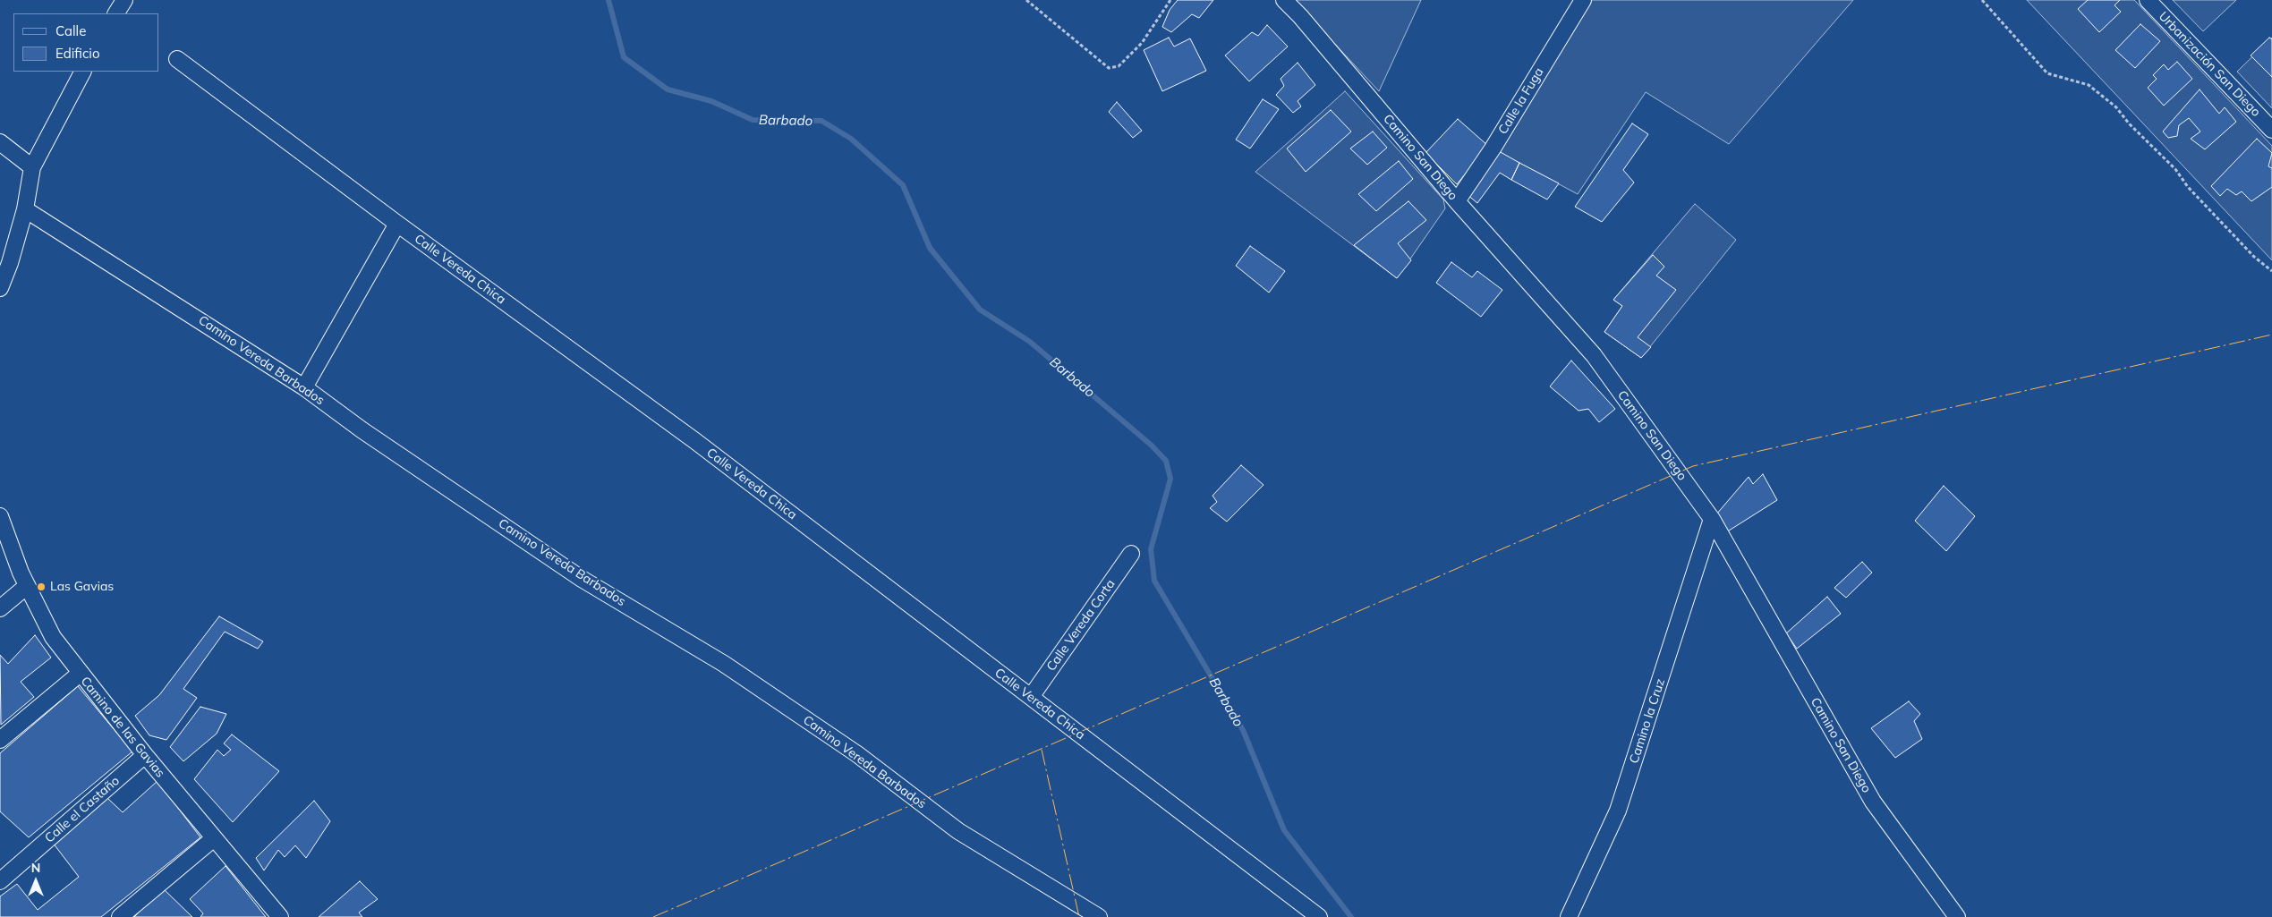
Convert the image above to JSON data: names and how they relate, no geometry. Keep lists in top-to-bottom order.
{
  "streets": {
    "street": [
      "Urbanización San Diego",
      "Calle la Fuga",
      "Camino San Diego",
      "Calle Vereda Chica",
      "Camino Vereda Barbados",
      "Calle Vereda Corta",
      "Camino la Cruz",
      "Camino de las Gavias",
      "Calle el Castaño"
    ]
  },
  "crossings": [
    ["Calle la Fuga", "Camino San Diego"],
    ["Camino San Diego", "Camino la Cruz"],
    ["Calle Vereda Chica", "Calle Vereda Corta"],
    ["Camino de las Gavias", "Calle el Castaño"]
  ],
  "water": ["Barbado"],
  "places": ["Las Gavias"],
  "legend": ["Calle", "Edificio"],
  "north": "top"
}
